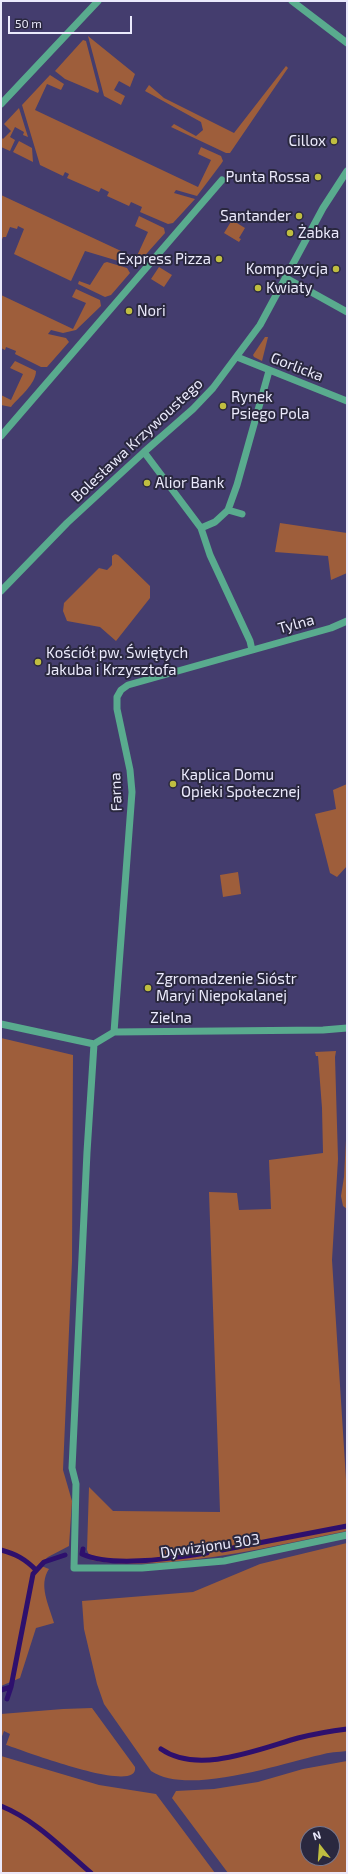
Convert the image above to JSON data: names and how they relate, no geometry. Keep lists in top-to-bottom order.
{
  "streets": {
    "street": [
      "Gorlicka",
      "Bolesława Krzywoustego",
      "Tylna",
      "Farna",
      "Zielna",
      "Dywizjonu 303"
    ]
  },
  "crossings": [
    ["Gorlicka", "Bolesława Krzywoustego"],
    ["Tylna", "Farna"],
    ["Farna", "Zielna"]
  ],
  "places": [
    "Cillox",
    "Punta Rossa",
    "Santander",
    "Żabka",
    "Express Pizza",
    "Kompozycja",
    "Kwiaty",
    "Nori",
    "Rynek Psiego Pola",
    "Alior Bank",
    "Kościół pw. Świętych Jakuba i Krzysztofa",
    "Kaplica Domu Opieki Społecznej",
    "Zgromadzenie Sióstr Maryi Niepokalanej"
  ],
  "scale_bar": "50 m",
  "north": "top"
}
